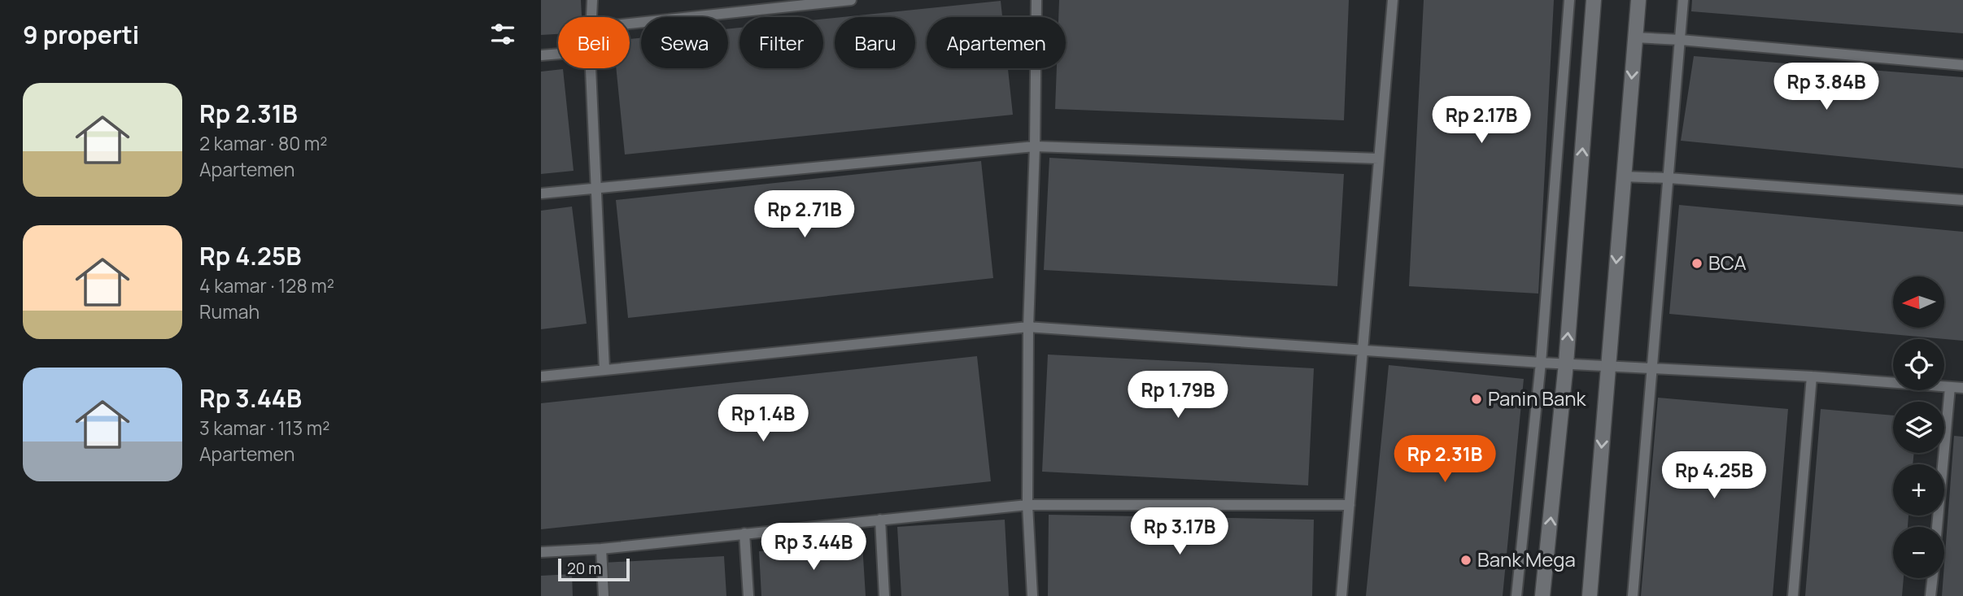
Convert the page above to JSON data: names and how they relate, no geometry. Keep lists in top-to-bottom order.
{
  "places": ["BCA", "Panin Bank", "Bank Mega"],
  "scale_bar": "20 m",
  "north": "left",
  "page": {
    "heading": "9 properti",
    "chip": [
      "Beli",
      "Sewa",
      "Filter",
      "Baru",
      "Apartemen"
    ],
    "price": [
      "Rp 3.84B",
      "Rp 2.17B",
      "Rp 2.71B",
      "Rp 1.79B",
      "Rp 1.4B",
      "Rp 2.31B",
      "Rp 4.25B",
      "Rp 3.17B",
      "Rp 3.44B"
    ],
    "list": [
      {
        "name": "Rp 2.31B",
        "note": "2 kamar · 80 m² · Apartemen"
      },
      {
        "name": "Rp 4.25B",
        "note": "4 kamar · 128 m² · Rumah"
      },
      {
        "name": "Rp 3.44B",
        "note": "3 kamar · 113 m² · Apartemen"
      }
    ],
    "map_buttons": ["+", "−"],
    "scale": "20 m"
  }
}
